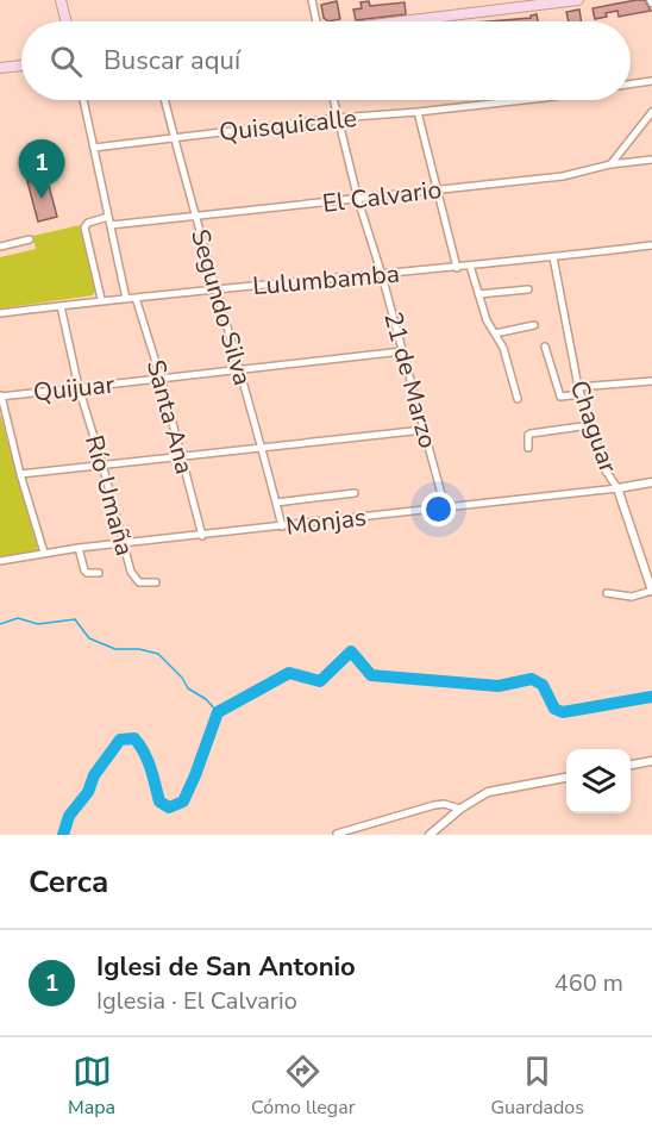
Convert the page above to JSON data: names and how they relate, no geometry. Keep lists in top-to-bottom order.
{
  "streets": {
    "street": [
      "Quisquicalle",
      "El Calvario",
      "Lulumbamba",
      "Segundo Silva",
      "21 de Marzo",
      "Quijuar",
      "Santa Ana",
      "Chaguar",
      "Río Umaña",
      "Monjas"
    ]
  },
  "crossings": [
    ["Quisquicalle", "Segundo Silva"],
    ["Quisquicalle", "21 de Marzo"],
    ["El Calvario", "Segundo Silva"],
    ["El Calvario", "21 de Marzo"],
    ["Lulumbamba", "Segundo Silva"],
    ["Lulumbamba", "21 de Marzo"],
    ["Lulumbamba", "Santa Ana"],
    ["Lulumbamba", "Chaguar"],
    ["Lulumbamba", "Río Umaña"],
    ["Segundo Silva", "Quijuar"],
    ["Segundo Silva", "Monjas"],
    ["21 de Marzo", "Quijuar"],
    ["21 de Marzo", "Monjas"],
    ["Quijuar", "Santa Ana"],
    ["Quijuar", "Río Umaña"],
    ["Santa Ana", "Monjas"],
    ["Chaguar", "Monjas"],
    ["Río Umaña", "Monjas"]
  ],
  "page": {
    "search": "Buscar aquí",
    "pins": "1",
    "heading": "Cerca",
    "list": [
      {
        "mark": "1",
        "name": "Iglesi de San Antonio",
        "note": "Iglesia · El Calvario",
        "value": "460 m"
      }
    ],
    "nav": ["Mapa", "Cómo llegar", "Guardados"]
  }
}
